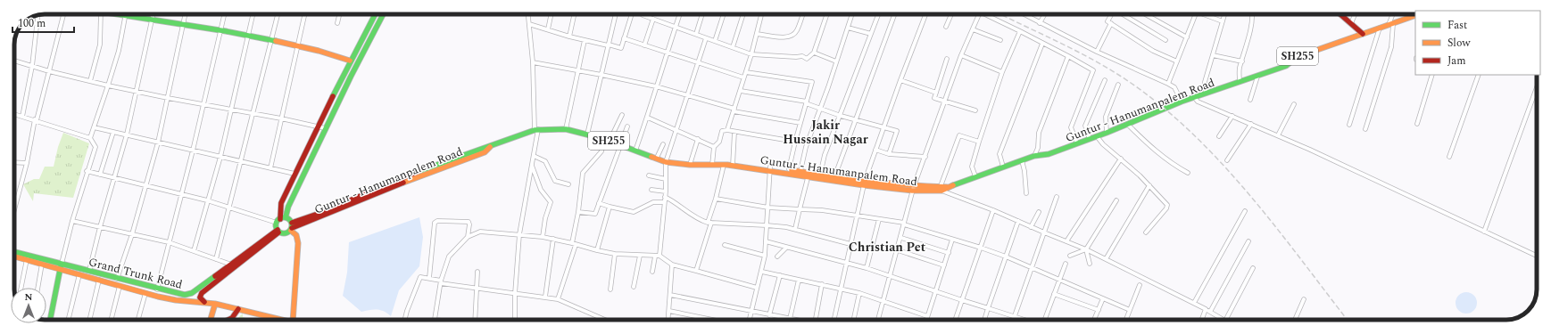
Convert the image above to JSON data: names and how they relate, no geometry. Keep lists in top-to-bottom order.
{
  "streets": {
    "main road": ["SH255", "Guntur - Hanumanpalem Road", "Grand Trunk Road"]
  },
  "crossings": [
    ["Guntur - Hanumanpalem Road", "Grand Trunk Road"]
  ],
  "districts": ["Jakir Hussain Nagar", "Christian Pet"],
  "legend": ["Fast", "Slow", "Jam"],
  "scale_bar": "100 m",
  "north": "top"
}
